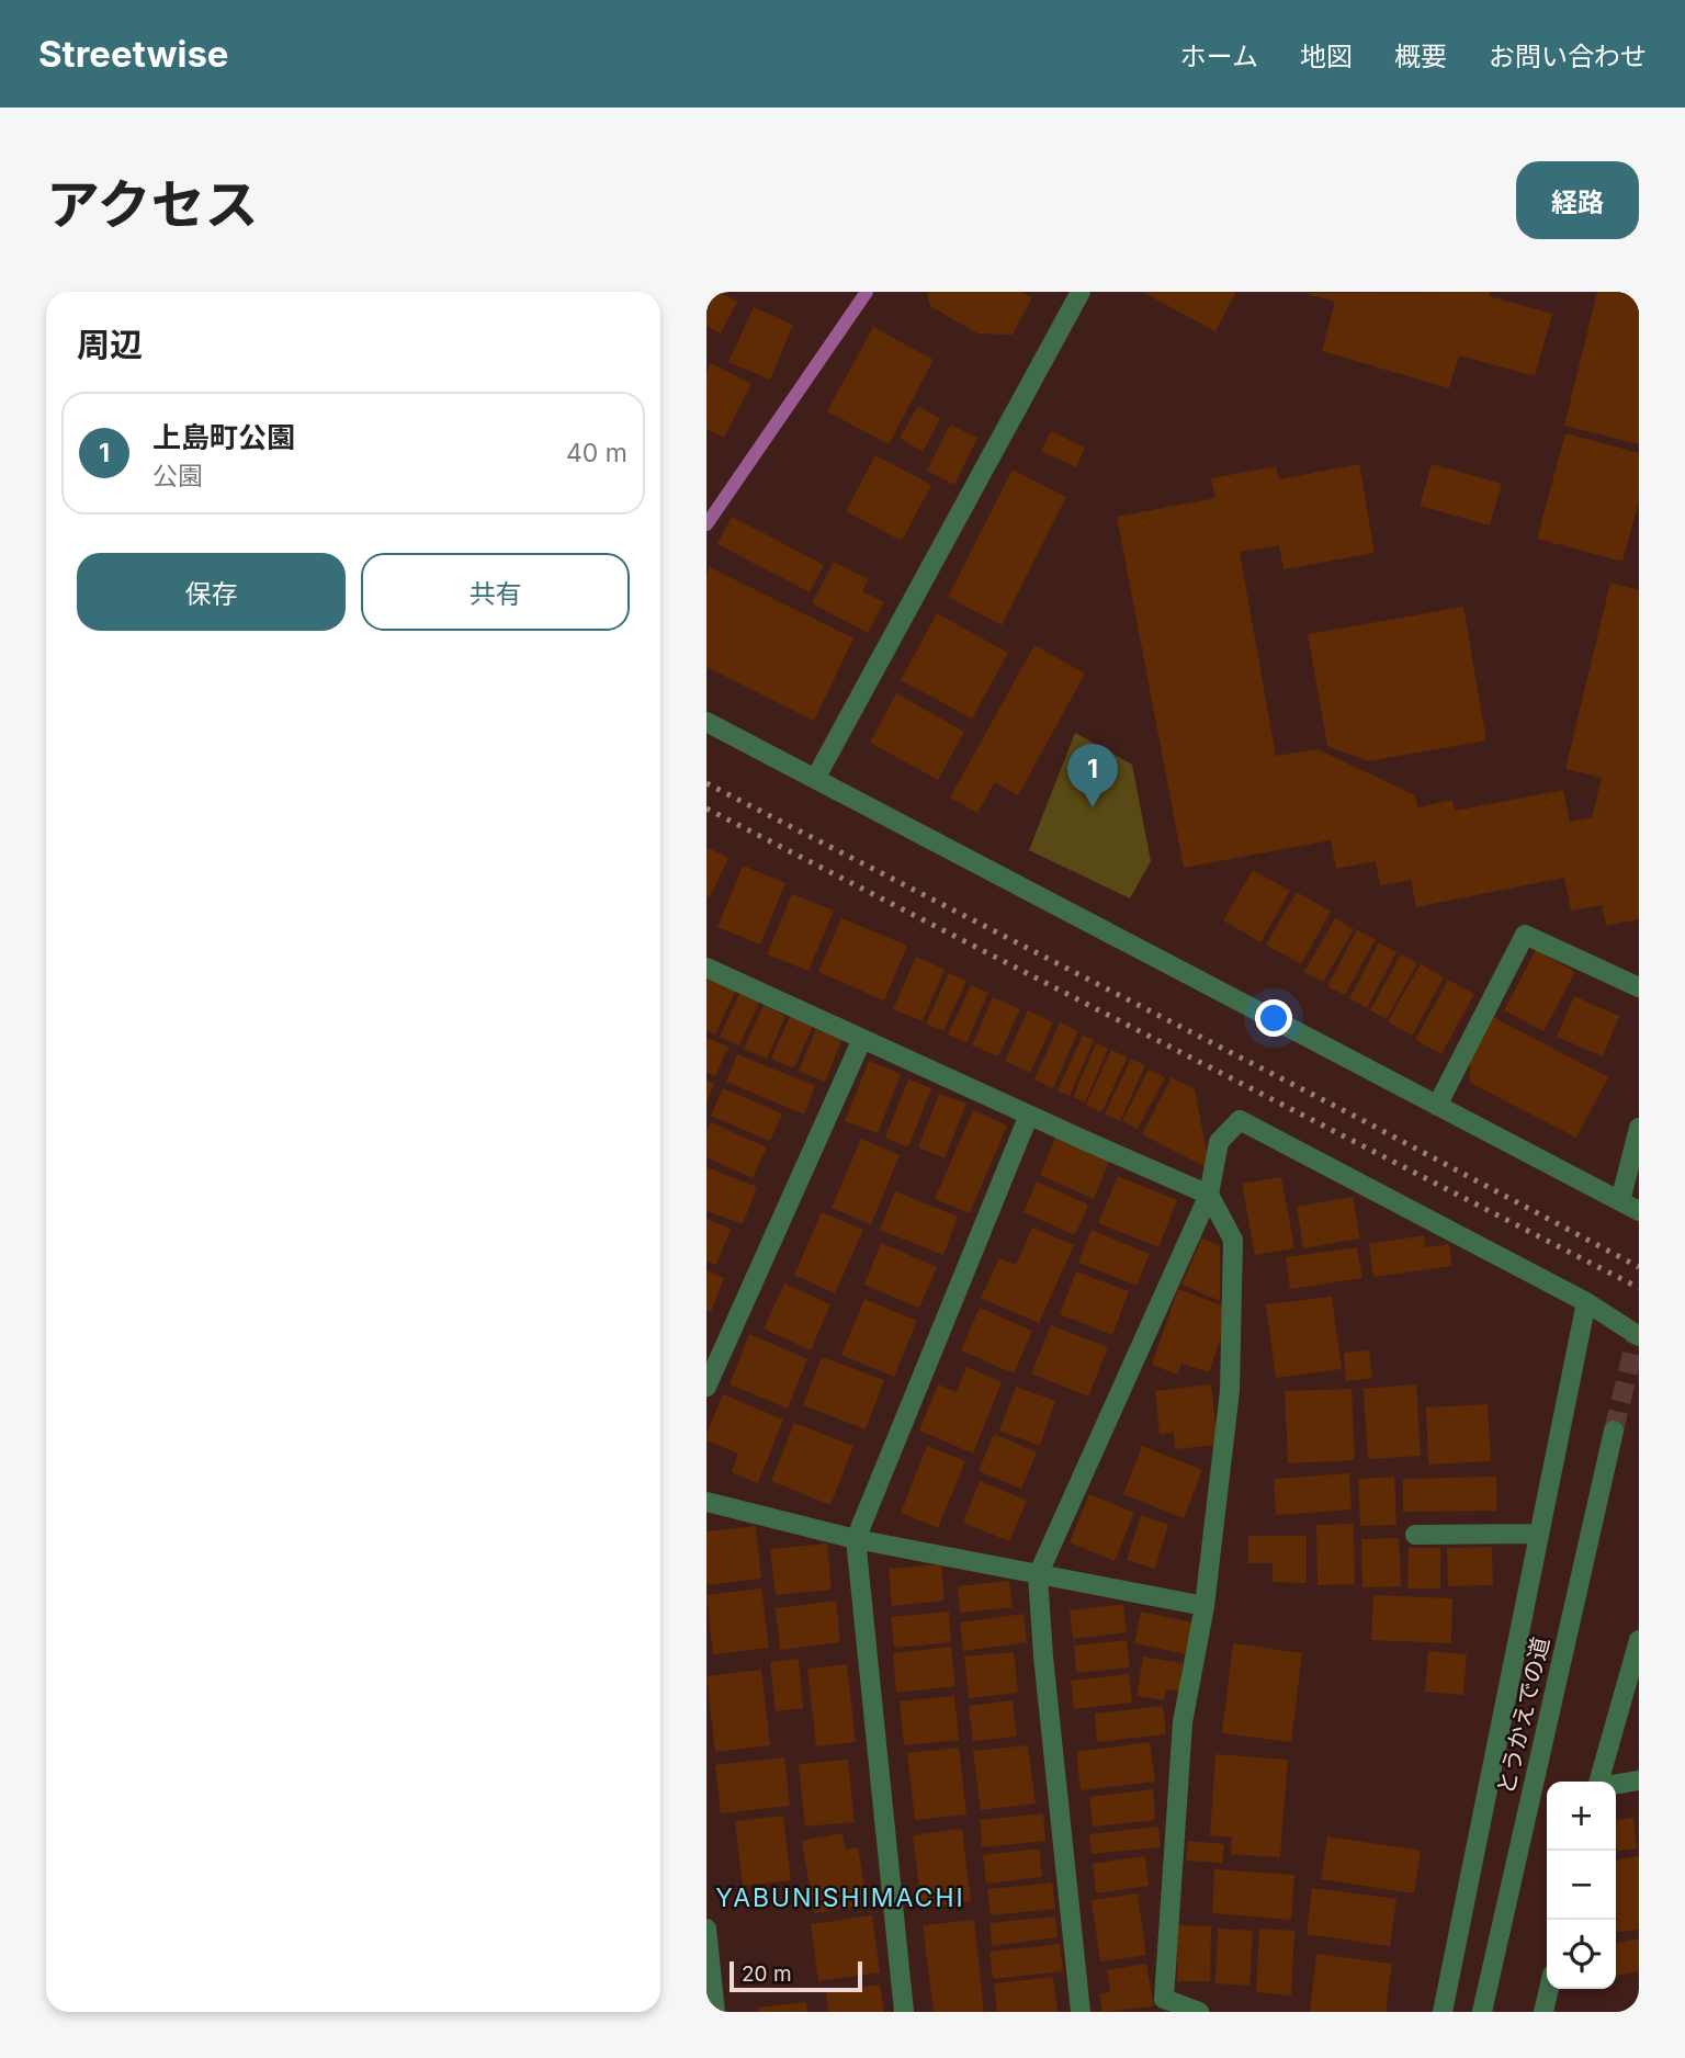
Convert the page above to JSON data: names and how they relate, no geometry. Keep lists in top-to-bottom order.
{
  "streets": {
    "street": ["とうかえでの道"]
  },
  "districts": ["YABUNISHIMACHI"],
  "scale_bar": "20 m",
  "page": {
    "header": "Streetwise",
    "nav": [
      "ホーム",
      "地図",
      "概要",
      "お問い合わせ"
    ],
    "title": "アクセス",
    "buttons": [
      "経路",
      ["保存", "共有"]
    ],
    "heading": "周辺",
    "list": [
      {
        "mark": "1",
        "name": "上島町公園",
        "note": "公園",
        "value": "40 m"
      }
    ],
    "pins": "1",
    "map_buttons": ["+", "−"],
    "scale": "20 m"
  }
}
